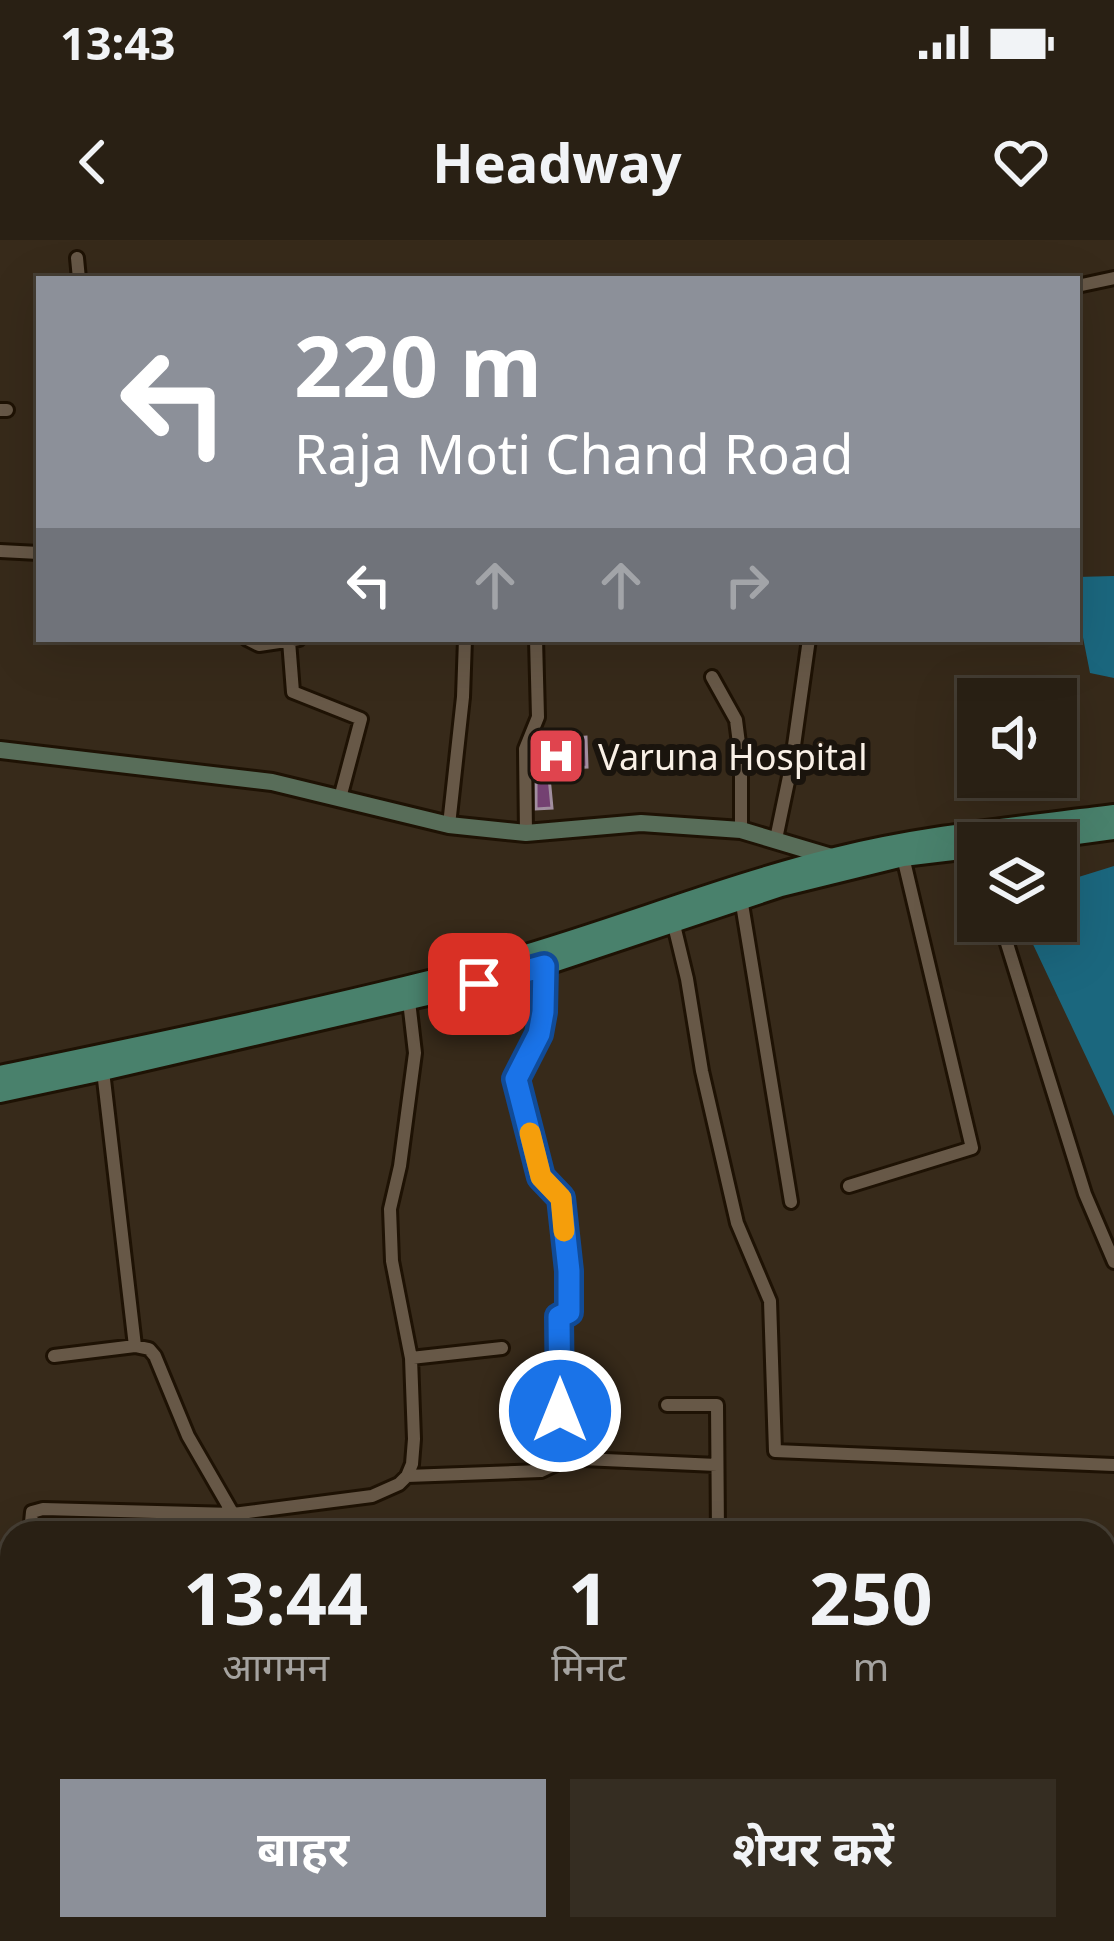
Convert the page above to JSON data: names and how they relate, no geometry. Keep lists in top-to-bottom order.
{
  "places": {
    "hospital": ["Varuna Hospital"]
  },
  "page": {
    "status": "13:43",
    "header": "Headway",
    "turn": ["220 m", "Raja Moti Chand Road"],
    "eta": [
      "13:44",
      "आगमन",
      "1",
      "मिनट",
      "250",
      "m"
    ],
    "buttons": ["बाहर", "शेयर करें"]
  }
}
